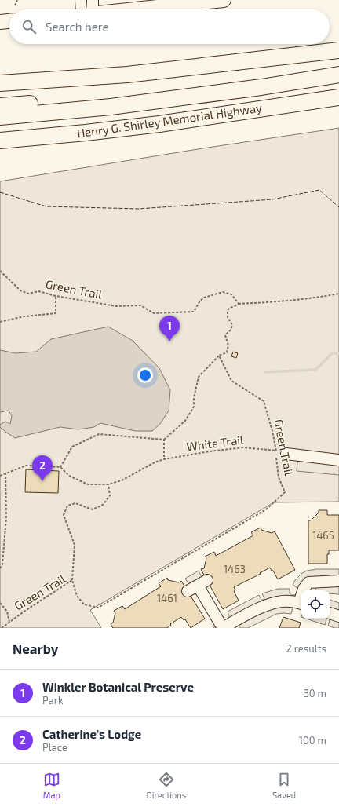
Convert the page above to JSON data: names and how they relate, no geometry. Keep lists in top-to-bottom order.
{
  "streets": {
    "highway": ["Henry G. Shirley Memorial Highway"],
    "path": ["Green Trail", "White Trail"]
  },
  "crossings": [
    ["Green Trail", "White Trail"]
  ],
  "house_numbers": ["1465", "1463", "1461"],
  "page": {
    "search": "Search here",
    "pins": ["1", "2"],
    "heading": ["Nearby", "2 results"],
    "list": [
      {
        "mark": "1",
        "name": "Winkler Botanical Preserve",
        "note": "Park",
        "value": "30 m"
      },
      {
        "mark": "2",
        "name": "Catherine's Lodge",
        "note": "Place",
        "value": "100 m"
      }
    ],
    "nav": ["Map", "Directions", "Saved"]
  }
}
